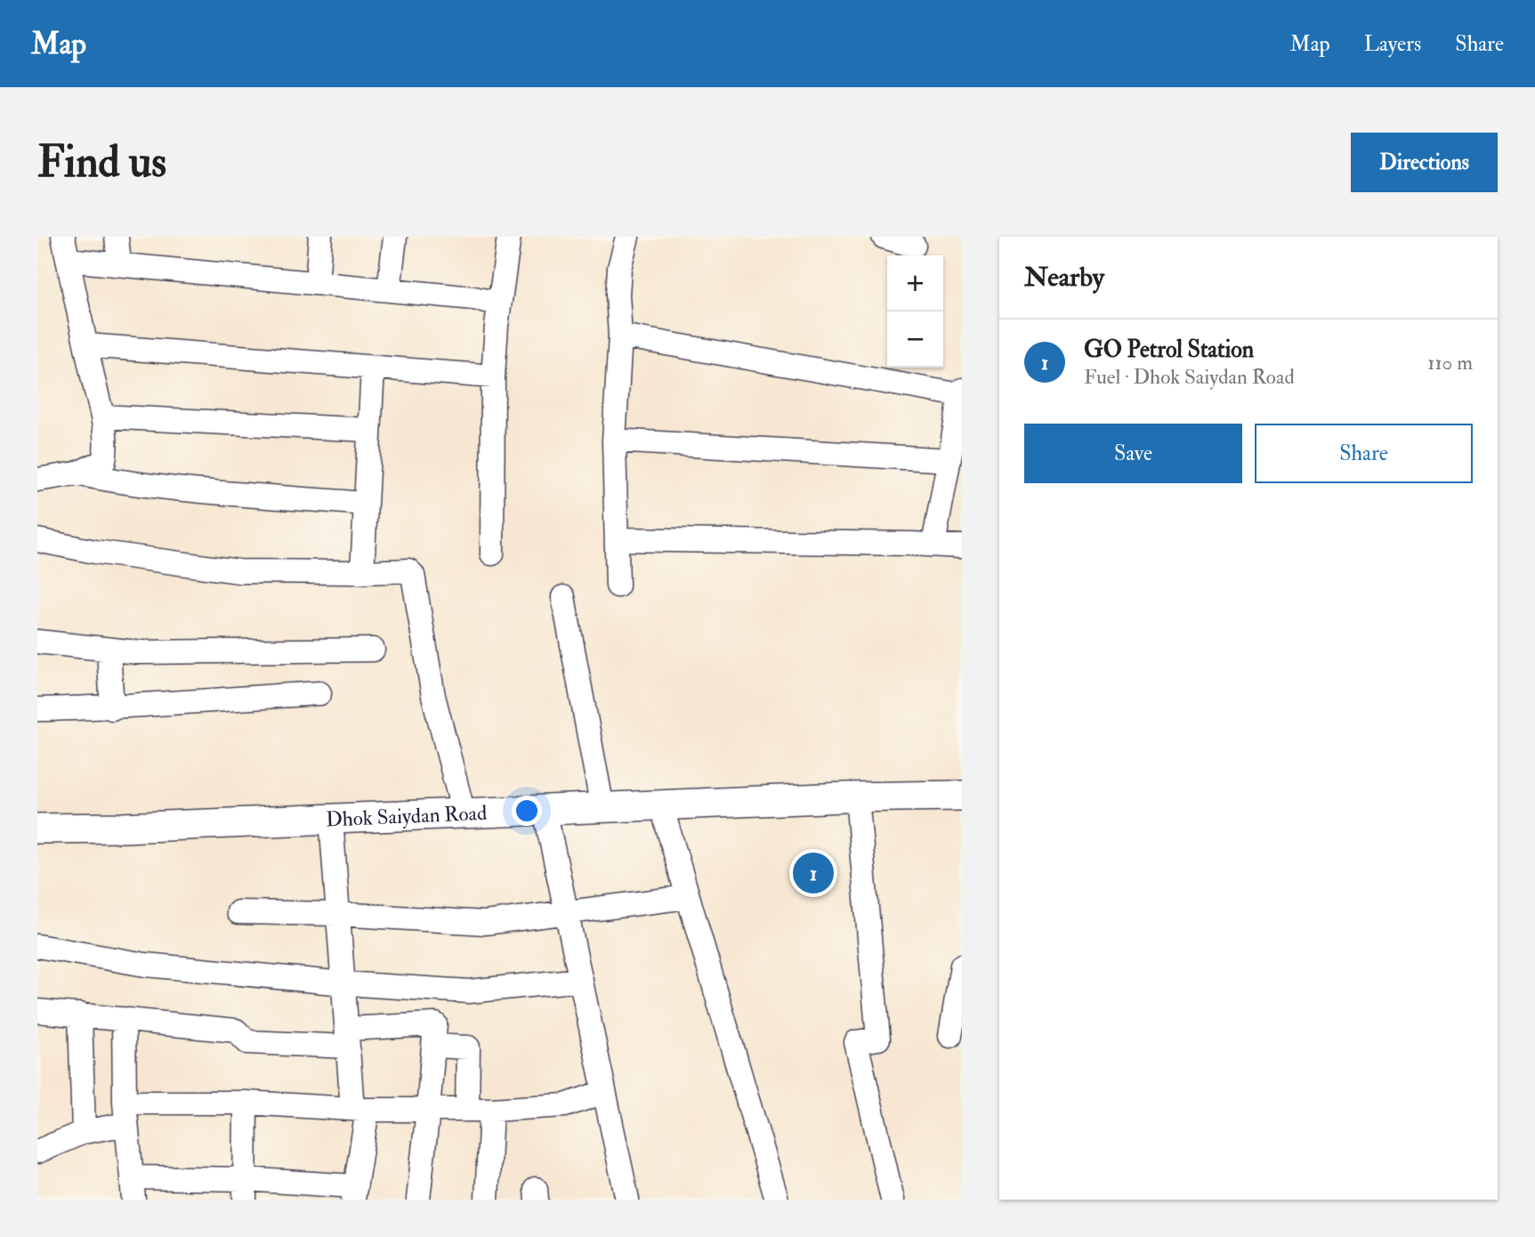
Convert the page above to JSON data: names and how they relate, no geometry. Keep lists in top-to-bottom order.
{
  "streets": {
    "main road": ["Dhok Saiydan Road"]
  },
  "page": {
    "header": "Map",
    "nav": ["Map", "Layers", "Share"],
    "buttons": [
      "Directions",
      ["Save", "Share"]
    ],
    "title": "Find us",
    "heading": "Nearby",
    "map_buttons": ["+", "−"],
    "list": [
      {
        "mark": "1",
        "name": "GO Petrol Station",
        "note": "Fuel · Dhok Saiydan Road",
        "value": "110 m"
      }
    ],
    "pins": "1"
  }
}
